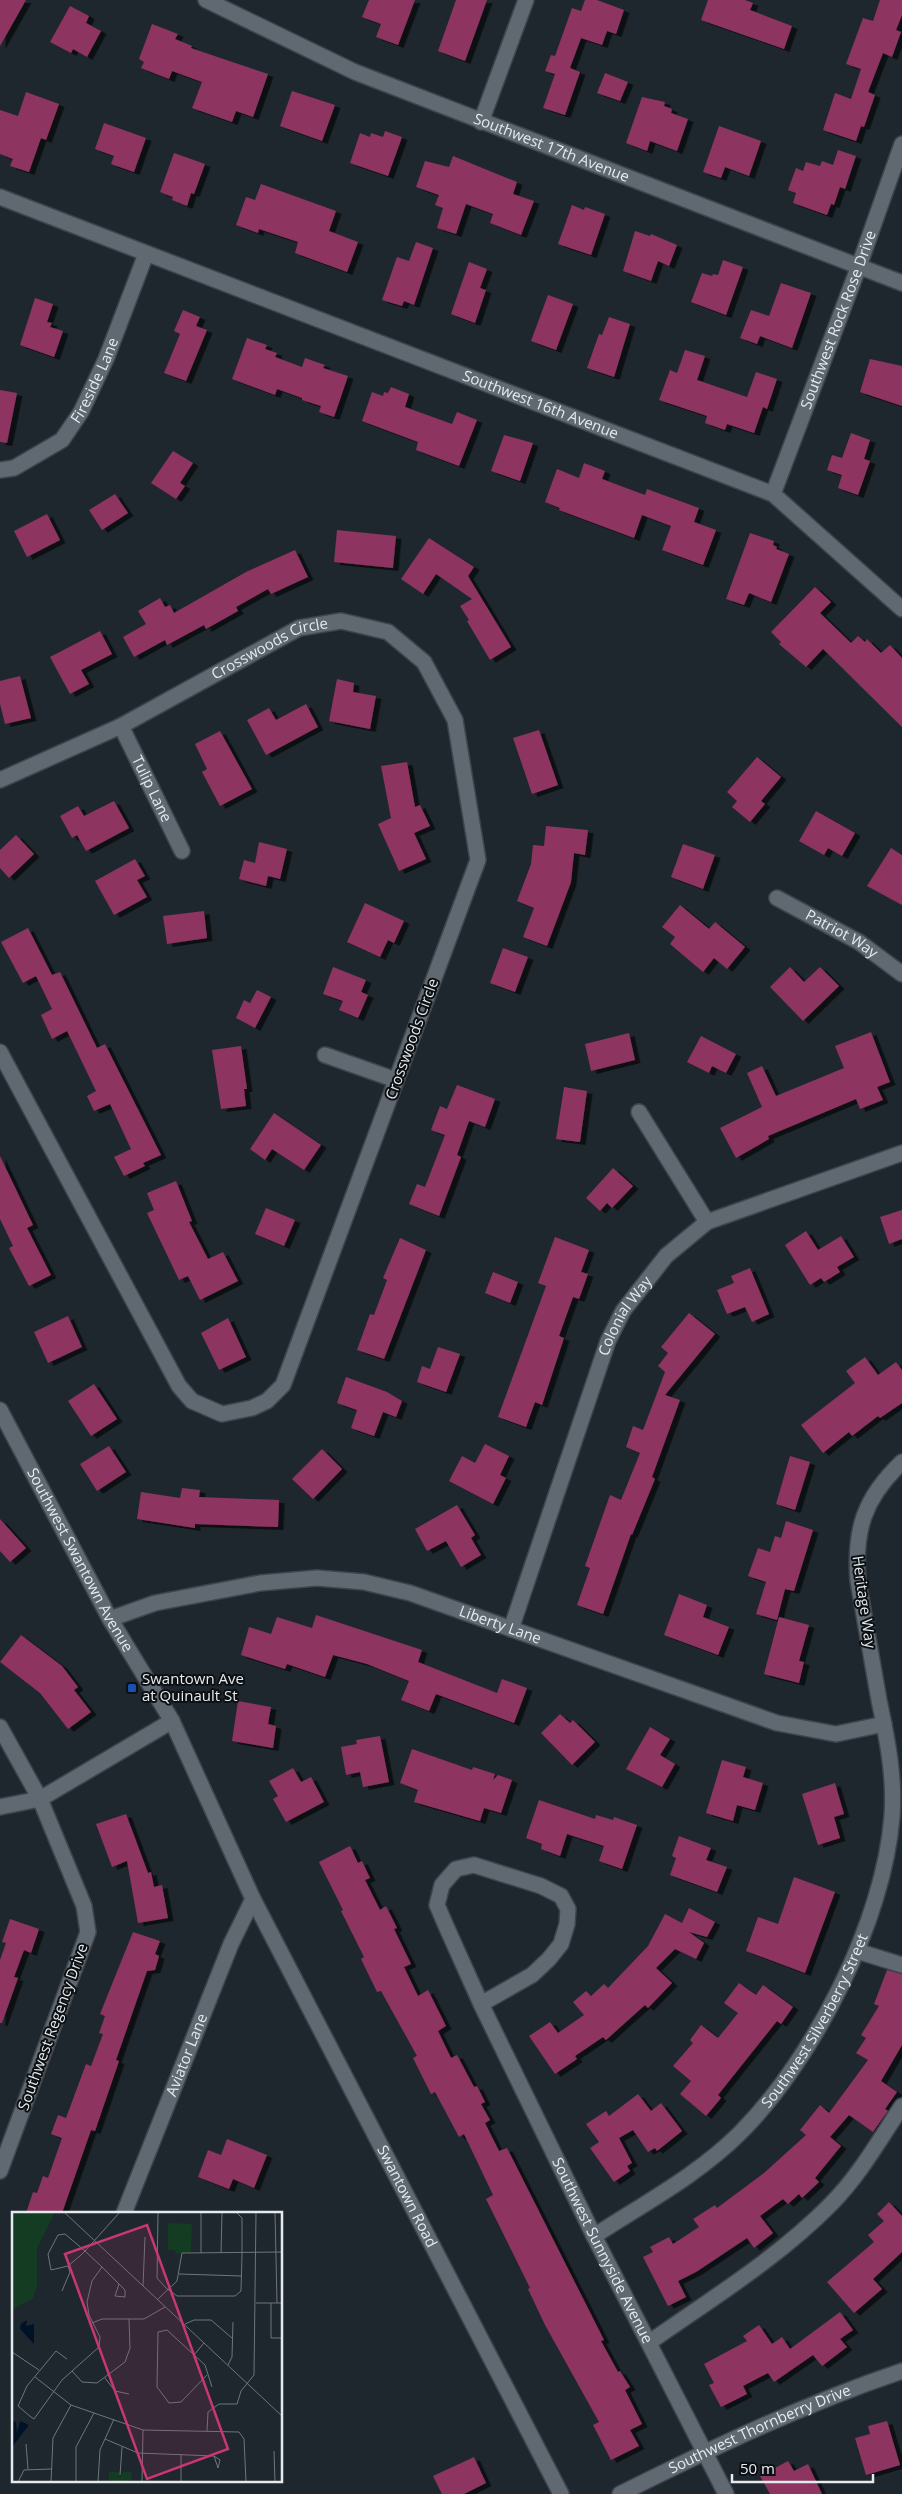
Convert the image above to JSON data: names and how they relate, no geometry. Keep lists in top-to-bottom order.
{
  "streets": {
    "street": [
      "Southwest 17th Avenue",
      "Southwest Rock Rose Drive",
      "Fireside Lane",
      "Southwest 16th Avenue",
      "Crosswoods Circle",
      "Tulip Lane",
      "Patriot Way",
      "Colonial Way",
      "Southwest Swantown Avenue",
      "Heritage Way",
      "Liberty Lane",
      "Southwest Silverberry Street",
      "Southwest Regency Drive",
      "Aviator Lane",
      "Swantown Road",
      "Southwest Sunnyside Avenue",
      "Southwest Thornberry Drive"
    ]
  },
  "crossings": [
    ["Southwest 17th Avenue", "Southwest Rock Rose Drive"],
    ["Southwest Rock Rose Drive", "Southwest 16th Avenue"],
    ["Fireside Lane", "Southwest 16th Avenue"],
    ["Crosswoods Circle", "Tulip Lane"],
    ["Colonial Way", "Liberty Lane"],
    ["Southwest Swantown Avenue", "Liberty Lane"],
    ["Southwest Swantown Avenue", "Aviator Lane"],
    ["Southwest Swantown Avenue", "Swantown Road"],
    ["Heritage Way", "Liberty Lane"],
    ["Heritage Way", "Southwest Silverberry Street"],
    ["Liberty Lane", "Southwest Silverberry Street"],
    ["Southwest Silverberry Street", "Southwest Sunnyside Avenue"],
    ["Aviator Lane", "Swantown Road"],
    ["Southwest Sunnyside Avenue", "Southwest Thornberry Drive"]
  ],
  "places": {
    "transit": ["Swantown Ave at Quinault St"]
  },
  "scale_bar": "50 m"
}
